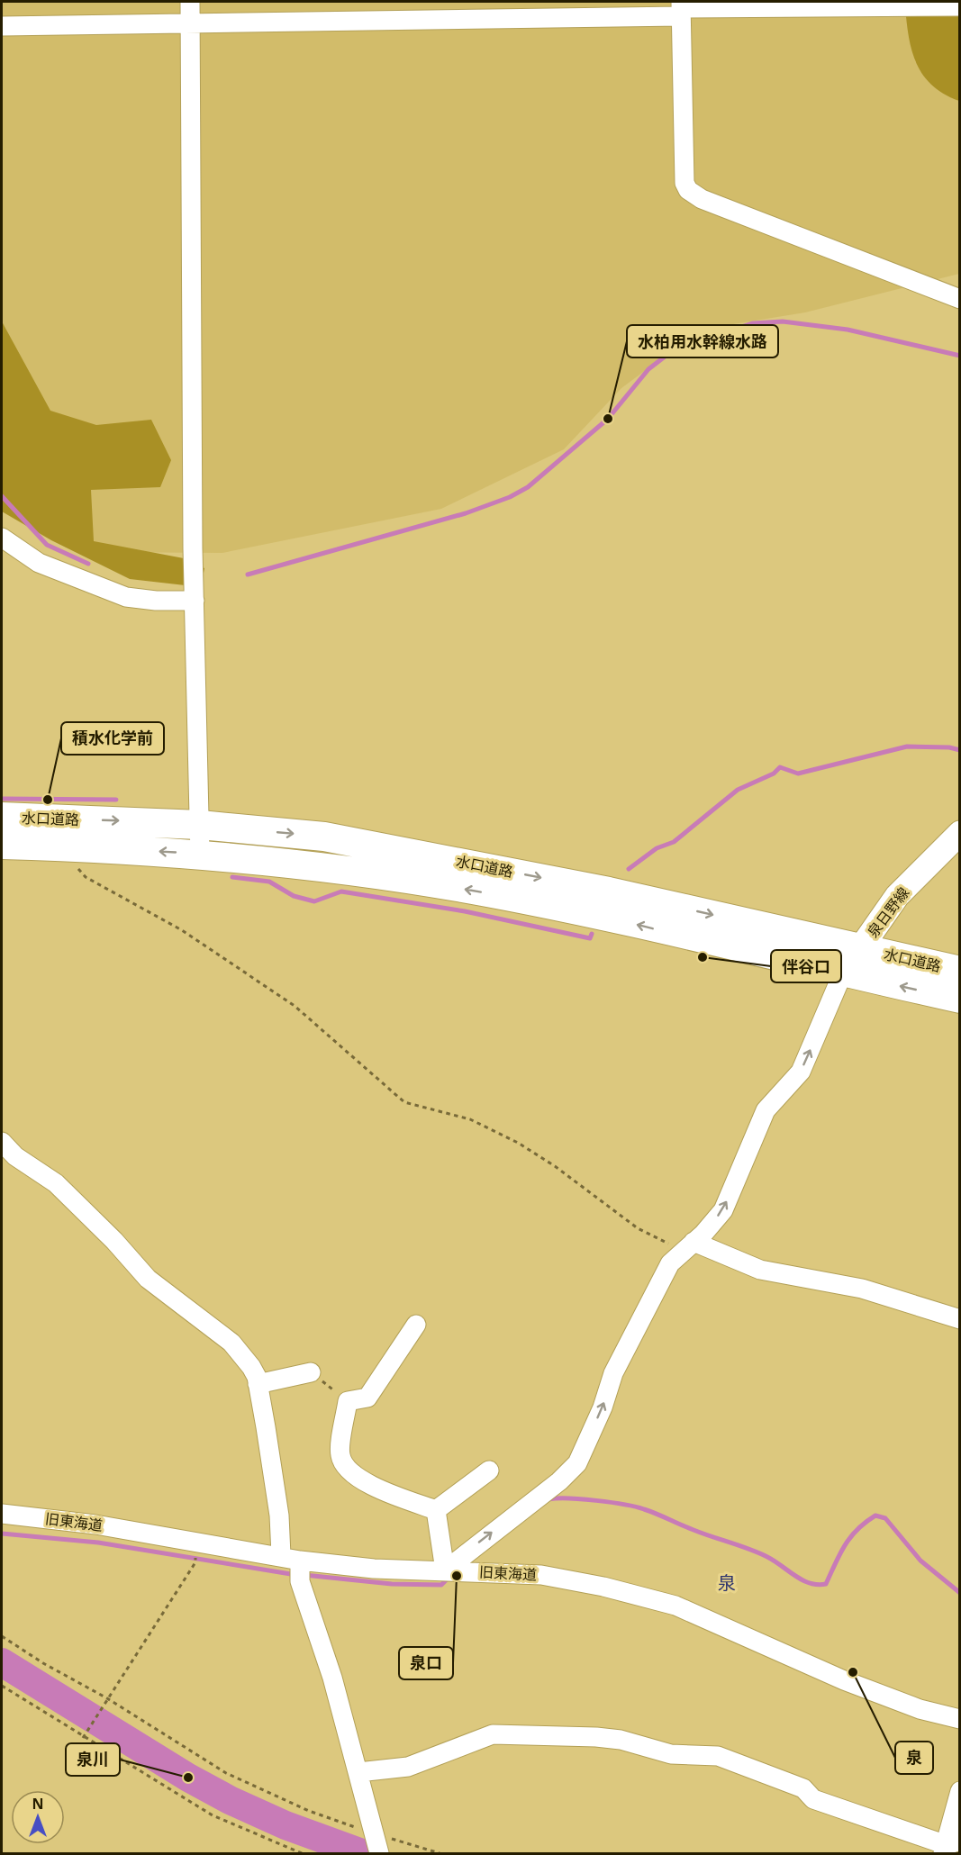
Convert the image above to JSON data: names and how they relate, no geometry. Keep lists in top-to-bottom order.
{
  "streets": {
    "highway": ["水口道路"],
    "main road": ["泉日野線"],
    "street": ["旧東海道"]
  },
  "crossings": [
    ["水口道路", "泉日野線"]
  ],
  "districts": ["泉"],
  "places": [
    "水柏用水幹線水路",
    "積水化学前",
    "伴谷口",
    "泉口",
    "泉",
    "泉川"
  ],
  "north": "top"
}
